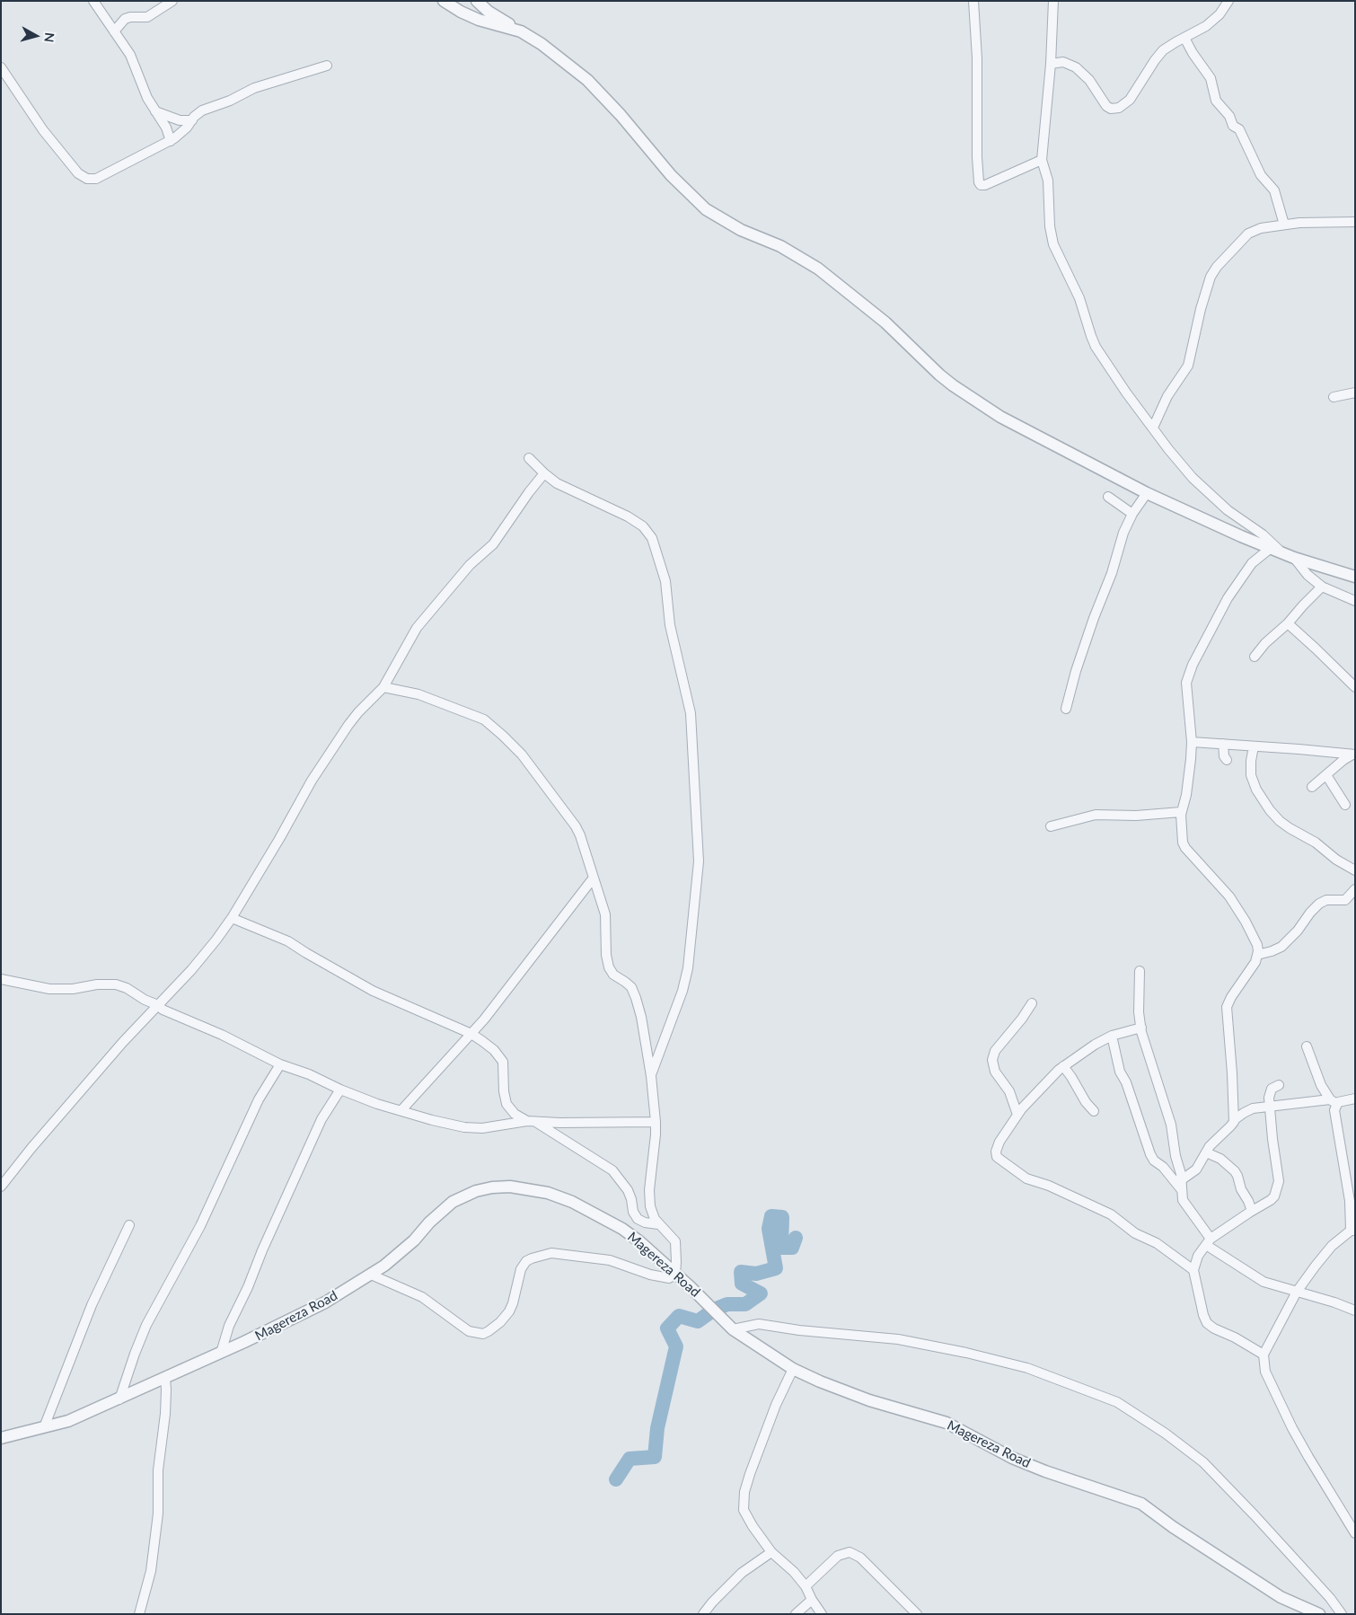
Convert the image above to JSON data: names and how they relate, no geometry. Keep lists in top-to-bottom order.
{
  "streets": {
    "street": ["Magereza Road"]
  },
  "north": "right"
}
